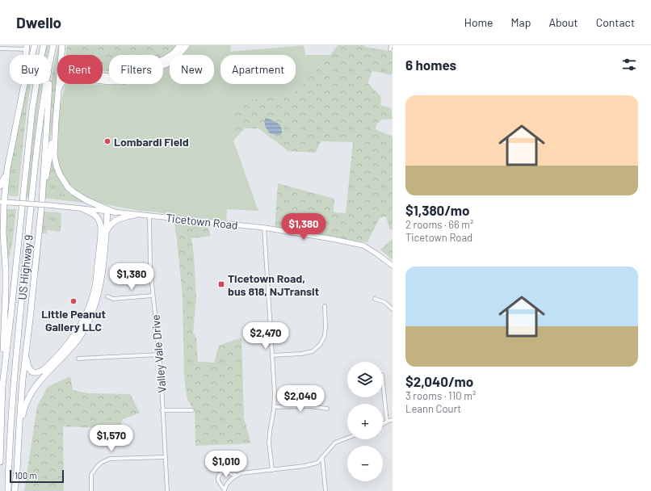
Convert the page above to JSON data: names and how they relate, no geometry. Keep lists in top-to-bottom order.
{
  "streets": {
    "highway": ["US Highway 9"],
    "street": ["Ticetown Road", "Valley Vale Drive"]
  },
  "crossings": [
    ["Ticetown Road", "Valley Vale Drive"]
  ],
  "places": {
    "other": ["Lombardi Field", "Little Peanut Gallery LLC"],
    "transit": ["Ticetown Road, bus 818, NJTransit"]
  },
  "scale_bar": "100 m",
  "page": {
    "header": "Dwello",
    "nav": [
      "Home",
      "Map",
      "About",
      "Contact"
    ],
    "heading": "6 homes",
    "chip": [
      "Buy",
      "Rent",
      "Filters",
      "New",
      "Apartment"
    ],
    "list": [
      {
        "name": "$1,380/mo",
        "note": "2 rooms · 66 m² · Ticetown Road"
      },
      {
        "name": "$2,040/mo",
        "note": "3 rooms · 110 m² · Leann Court"
      }
    ],
    "price": [
      "$1,380",
      "$1,380",
      "$2,470",
      "$2,040",
      "$1,570",
      "$1,010"
    ],
    "map_buttons": ["+", "−"],
    "scale": "100 m"
  }
}
